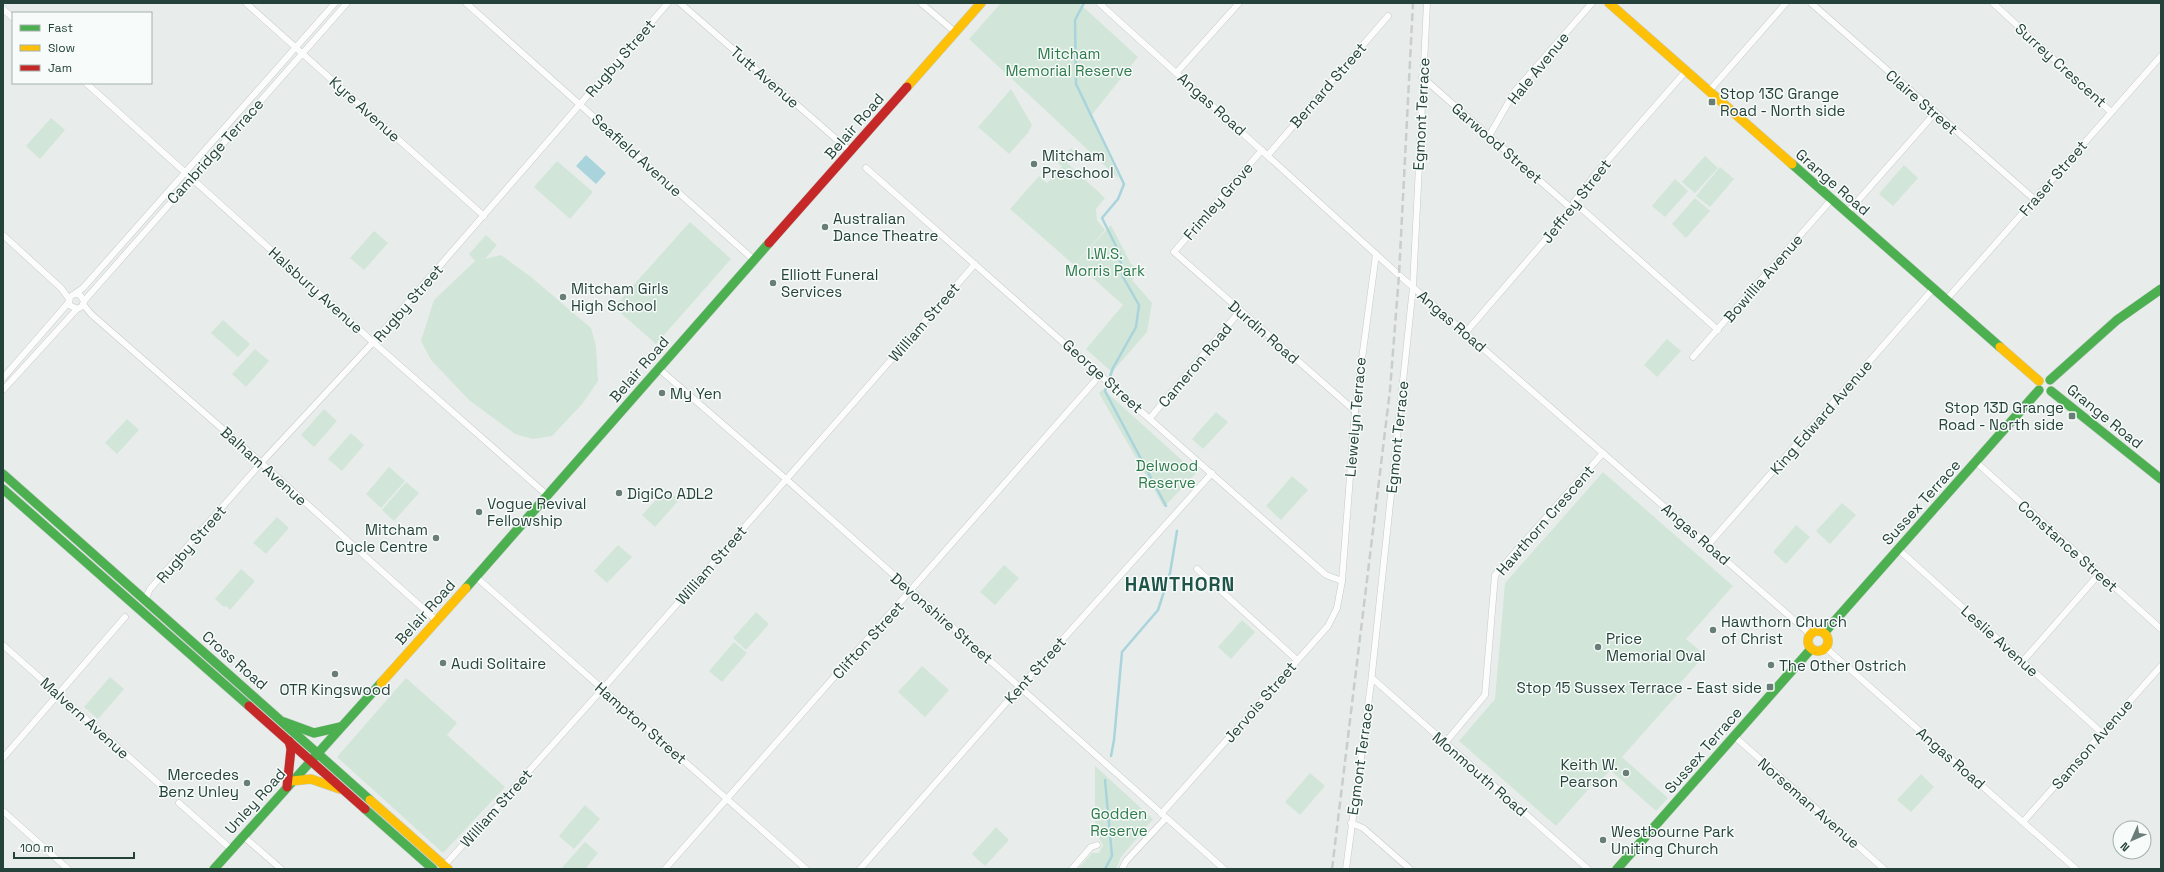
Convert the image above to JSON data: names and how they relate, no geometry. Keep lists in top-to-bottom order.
{
  "streets": {
    "main road": [
      "Belair Road",
      "Grange Road",
      "Sussex Terrace",
      "Cross Road",
      "Unley Road"
    ],
    "street": [
      "Rugby Street",
      "Surrey Crescent",
      "Hale Avenue",
      "Tutt Avenue",
      "Bernard Street",
      "Claire Street",
      "Angas Road",
      "Kyre Avenue",
      "Egmont Terrace",
      "Garwood Street",
      "Cambridge Terrace",
      "Seafield Avenue",
      "Fraser Street",
      "Frimley Grove",
      "Jeffrey Street",
      "Bowillia Avenue",
      "Halsbury Avenue",
      "William Street",
      "Durdin Road",
      "Cameron Road",
      "George Street",
      "Llewelyn Terrace",
      "King Edward Avenue",
      "Balham Avenue",
      "Hawthorn Crescent",
      "Constance Street",
      "Devonshire Street",
      "Clifton Street",
      "Leslie Avenue",
      "Kent Street",
      "Jervois Street",
      "Malvern Avenue",
      "Hampton Street",
      "Samson Avenue",
      "Monmouth Road",
      "Norseman Avenue"
    ]
  },
  "crossings": [
    ["Rugby Street", "Kyre Avenue"],
    ["Rugby Street", "Seafield Avenue"],
    ["Rugby Street", "Halsbury Avenue"],
    ["Rugby Street", "Balham Avenue"],
    ["Rugby Street", "Cross Road"],
    ["Surrey Crescent", "Fraser Street"],
    ["Hale Avenue", "Garwood Street"],
    ["Tutt Avenue", "Belair Road"],
    ["Bernard Street", "Angas Road"],
    ["Claire Street", "Fraser Street"],
    ["Angas Road", "Egmont Terrace"],
    ["Angas Road", "Frimley Grove"],
    ["Angas Road", "Jeffrey Street"],
    ["Angas Road", "Llewelyn Terrace"],
    ["Angas Road", "King Edward Avenue"],
    ["Angas Road", "Sussex Terrace"],
    ["Angas Road", "Hawthorn Crescent"],
    ["Angas Road", "Samson Avenue"],
    ["Kyre Avenue", "Cambridge Terrace"],
    ["Egmont Terrace", "Garwood Street"],
    ["Egmont Terrace", "Monmouth Road"],
    ["Belair Road", "Seafield Avenue"],
    ["Belair Road", "Halsbury Avenue"],
    ["Belair Road", "Balham Avenue"],
    ["Belair Road", "Devonshire Street"],
    ["Belair Road", "Cross Road"],
    ["Belair Road", "Hampton Street"],
    ["Belair Road", "Unley Road"],
    ["Garwood Street", "Jeffrey Street"],
    ["Cambridge Terrace", "Halsbury Avenue"],
    ["Cambridge Terrace", "Balham Avenue"],
    ["Fraser Street", "Grange Road"],
    ["Grange Road", "Jeffrey Street"],
    ["Grange Road", "Bowillia Avenue"],
    ["Grange Road", "King Edward Avenue"],
    ["Grange Road", "Sussex Terrace"],
    ["Frimley Grove", "Durdin Road"],
    ["William Street", "George Street"],
    ["William Street", "Devonshire Street"],
    ["William Street", "Cross Road"],
    ["William Street", "Hampton Street"],
    ["Durdin Road", "Cameron Road"],
    ["Durdin Road", "Llewelyn Terrace"],
    ["Cameron Road", "George Street"],
    ["George Street", "Llewelyn Terrace"],
    ["George Street", "Clifton Street"],
    ["George Street", "Kent Street"],
    ["George Street", "Jervois Street"],
    ["Llewelyn Terrace", "Jervois Street"],
    ["Sussex Terrace", "Constance Street"],
    ["Sussex Terrace", "Leslie Avenue"],
    ["Sussex Terrace", "Norseman Avenue"],
    ["Hawthorn Crescent", "Monmouth Road"],
    ["Devonshire Street", "Clifton Street"],
    ["Devonshire Street", "Kent Street"],
    ["Devonshire Street", "Jervois Street"],
    ["Clifton Street", "Hampton Street"],
    ["Leslie Avenue", "Samson Avenue"],
    ["Cross Road", "Unley Road"]
  ],
  "districts": ["HAWTHORN"],
  "parks": [
    "Mitcham Memorial Reserve",
    "I.W.S. Morris Park",
    "Delwood Reserve",
    "Godden Reserve"
  ],
  "places": {
    "transit": ["Stop 13C Grange Road - North side", "Stop 13D Grange Road - North side", "Stop 15 Sussex Terrace - East side"],
    "other": [
      "Mitcham Preschool",
      "Australian Dance Theatre",
      "Elliott Funeral Services",
      "Mitcham Girls High School",
      "My Yen",
      "DigiCo ADL2",
      "Vogue Revival Fellowship",
      "Mitcham Cycle Centre",
      "Hawthorn Church of Christ",
      "Price Memorial Oval",
      "Audi Solitaire",
      "The Other Ostrich",
      "OTR Kingswood",
      "Keith W. Pearson",
      "Mercedes Benz Unley",
      "Westbourne Park Uniting Church"
    ]
  },
  "legend": ["Fast", "Slow", "Jam"],
  "scale_bar": "100 m",
  "north": "bottom left"
}
